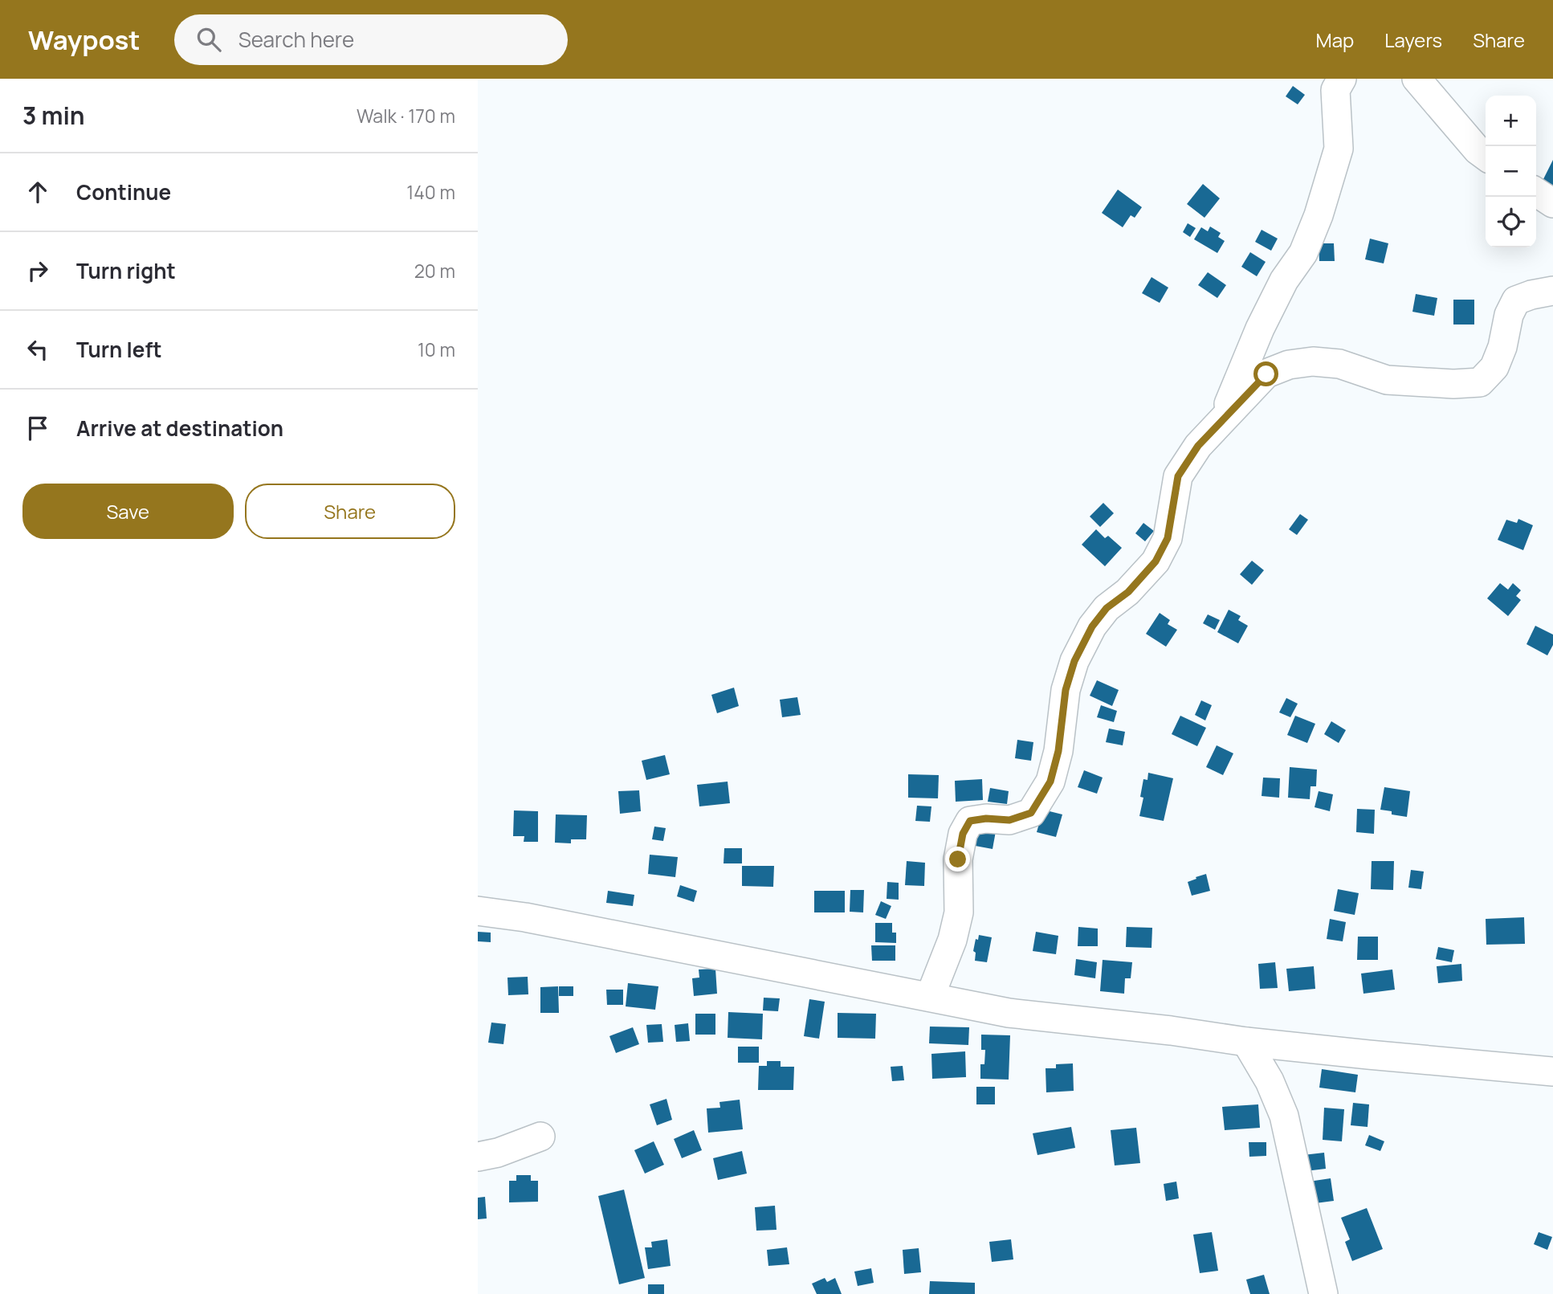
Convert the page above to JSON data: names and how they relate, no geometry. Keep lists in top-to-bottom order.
{
  "page": {
    "header": "Waypost",
    "search": "Search here",
    "nav": ["Map", "Layers", "Share"],
    "heading": ["3 min", "Walk · 170 m"],
    "map_buttons": ["+", "−"],
    "list": [
      ["Continue", "140 m"],
      ["Turn right", "20 m"],
      ["Turn left", "10 m"],
      "Arrive at destination"
    ],
    "buttons": ["Save", "Share"]
  }
}
